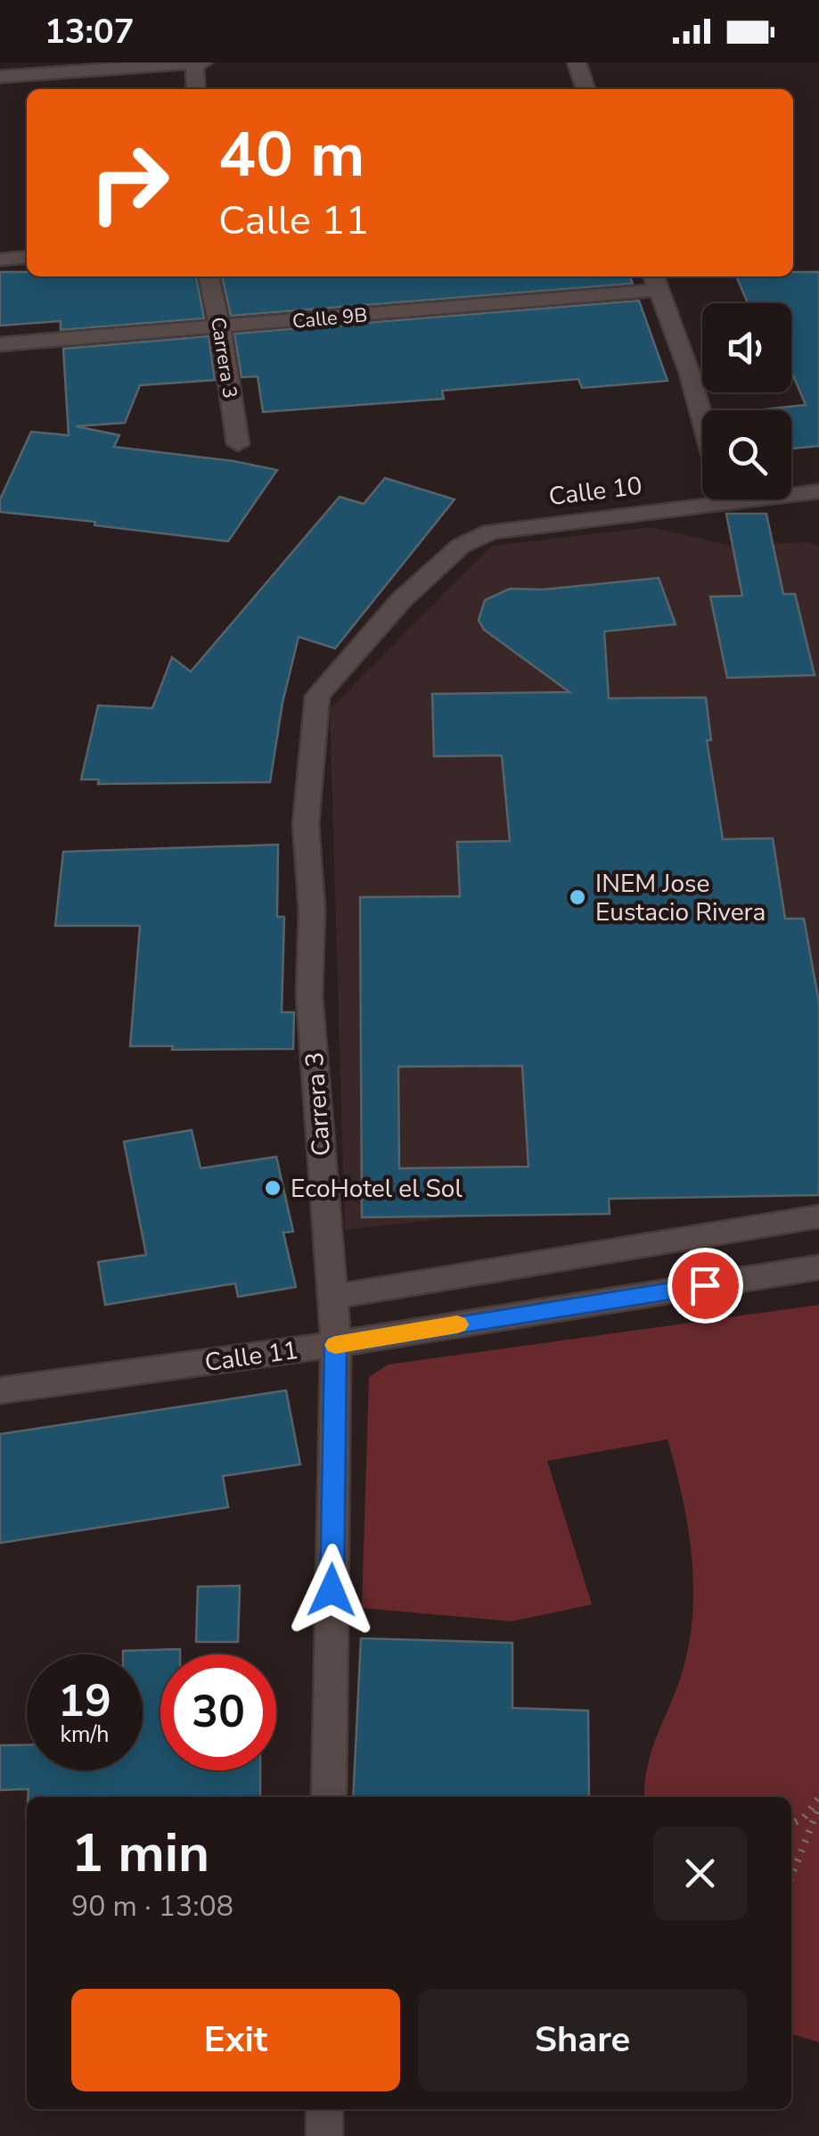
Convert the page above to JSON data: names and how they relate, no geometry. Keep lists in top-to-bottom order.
{
  "streets": {
    "street": [
      "Calle 9B",
      "Carrera 3",
      "Calle 10",
      "Calle 11"
    ]
  },
  "crossings": [
    ["Calle 9B", "Carrera 3"],
    ["Carrera 3", "Calle 10"],
    ["Carrera 3", "Calle 11"]
  ],
  "places": ["INEM Jose Eustacio Rivera", "EcoHotel el Sol"],
  "page": {
    "status": "13:07",
    "turn": ["40 m", "Calle 11"],
    "speed": "19 km/h",
    "limit": "30",
    "heading": ["1 min", "90 m · 13:08"],
    "buttons": ["Exit", "Share"]
  }
}
